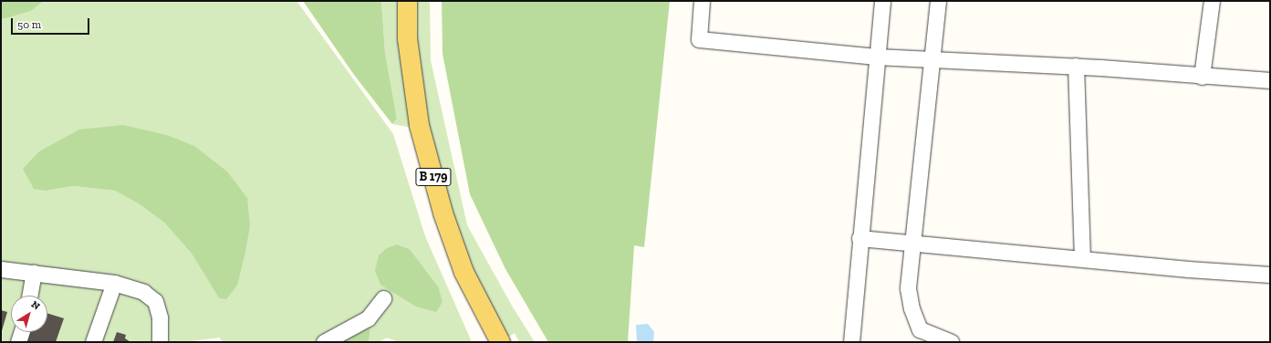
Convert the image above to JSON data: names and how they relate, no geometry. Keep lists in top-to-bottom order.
{
  "streets": {
    "main road": ["B 179"]
  },
  "scale_bar": "50 m",
  "north": "top right"
}
